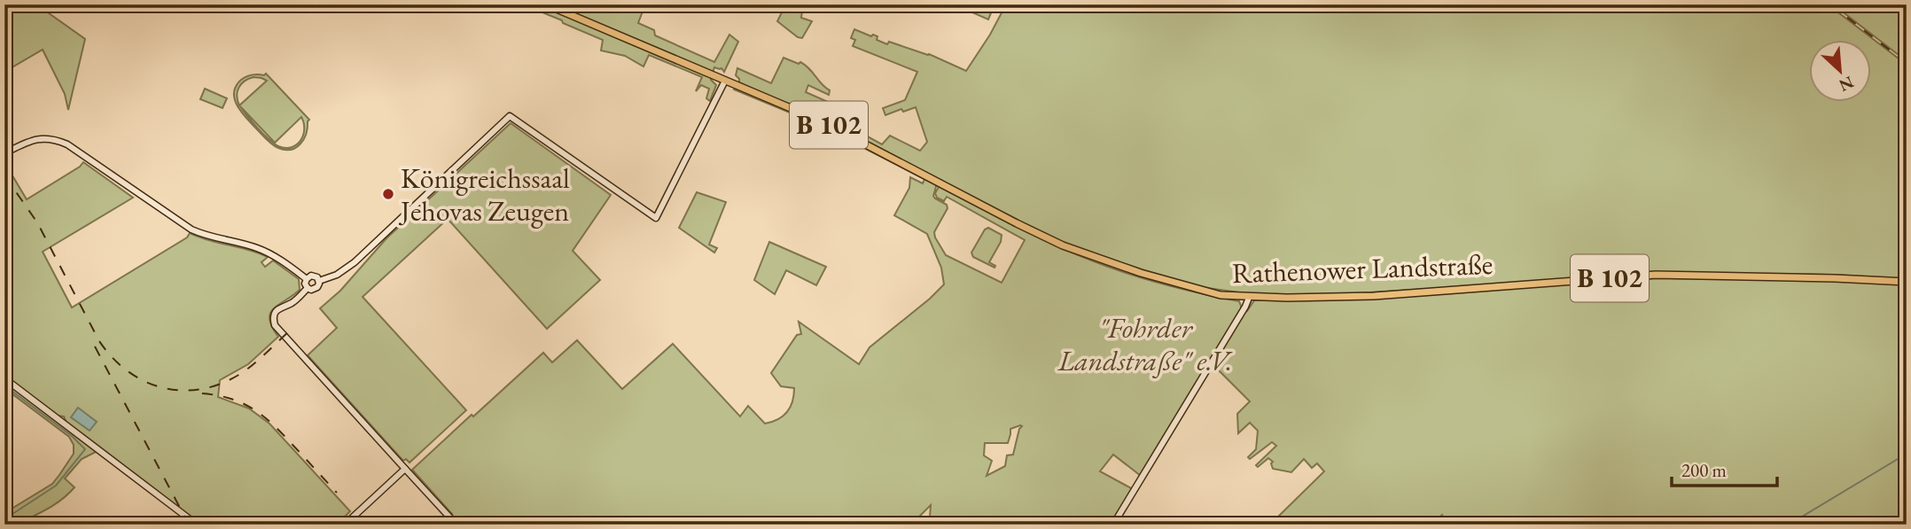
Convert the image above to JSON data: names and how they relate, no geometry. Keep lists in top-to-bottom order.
{
  "streets": {
    "main road": ["B 102", "Rathenower Landstraße"]
  },
  "parks": ["\"Fohrder Landstraße\" e.V."],
  "places": ["Königreichssaal Jehovas Zeugen"],
  "scale_bar": "200 m",
  "north": "bottom right"
}
